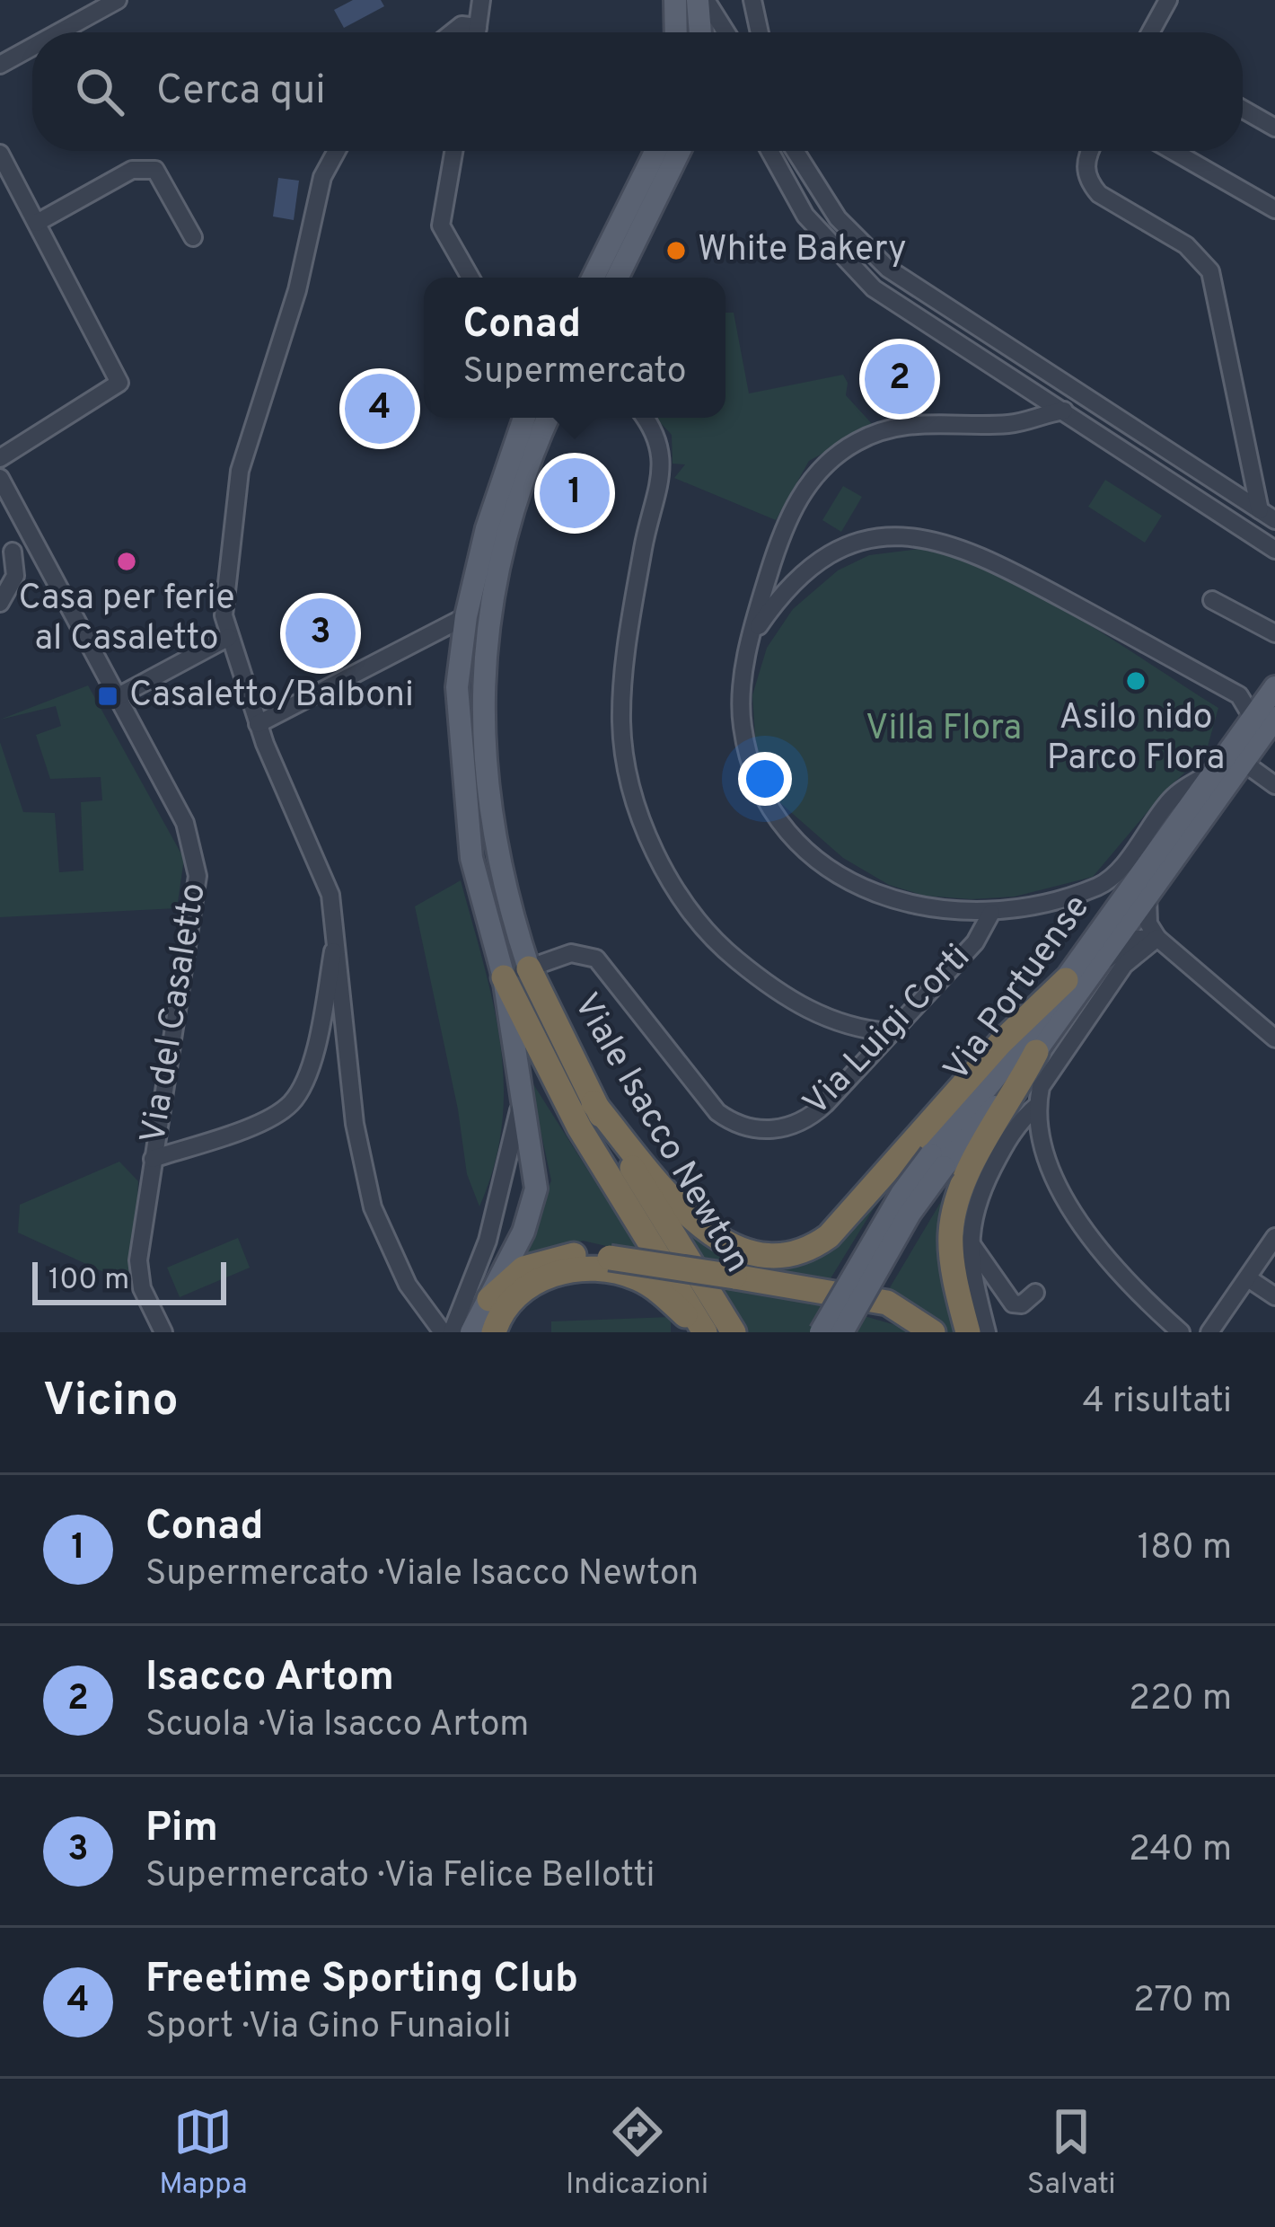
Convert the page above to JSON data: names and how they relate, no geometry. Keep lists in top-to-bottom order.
{
  "streets": {
    "highway": ["Viale Isacco Newton"],
    "main road": ["Via Portuense"],
    "street": ["Via del Casaletto", "Via Luigi Corti"]
  },
  "crossings": [
    ["Via Luigi Corti", "Viale Isacco Newton"]
  ],
  "parks": ["Villa Flora"],
  "places": {
    "other": ["White Bakery", "Casa per ferie al Casaletto", "Asilo nido Parco Flora"],
    "transit": ["Casaletto/Balboni"]
  },
  "scale_bar": "100 m",
  "page": {
    "search": "Cerca qui",
    "popup": ["Conad", "Supermercato"],
    "pins": [
      "2",
      "4",
      "1",
      "3"
    ],
    "scale": "100 m",
    "heading": ["Vicino", "4 risultati"],
    "list": [
      {
        "mark": "1",
        "name": "Conad",
        "note": "Supermercato · Viale Isacco Newton",
        "value": "180 m"
      },
      {
        "mark": "2",
        "name": "Isacco Artom",
        "note": "Scuola · Via Isacco Artom",
        "value": "220 m"
      },
      {
        "mark": "3",
        "name": "Pim",
        "note": "Supermercato · Via Felice Bellotti",
        "value": "240 m"
      },
      {
        "mark": "4",
        "name": "Freetime Sporting Club",
        "note": "Sport · Via Gino Funaioli",
        "value": "270 m"
      }
    ],
    "nav": ["Mappa", "Indicazioni", "Salvati"]
  }
}
